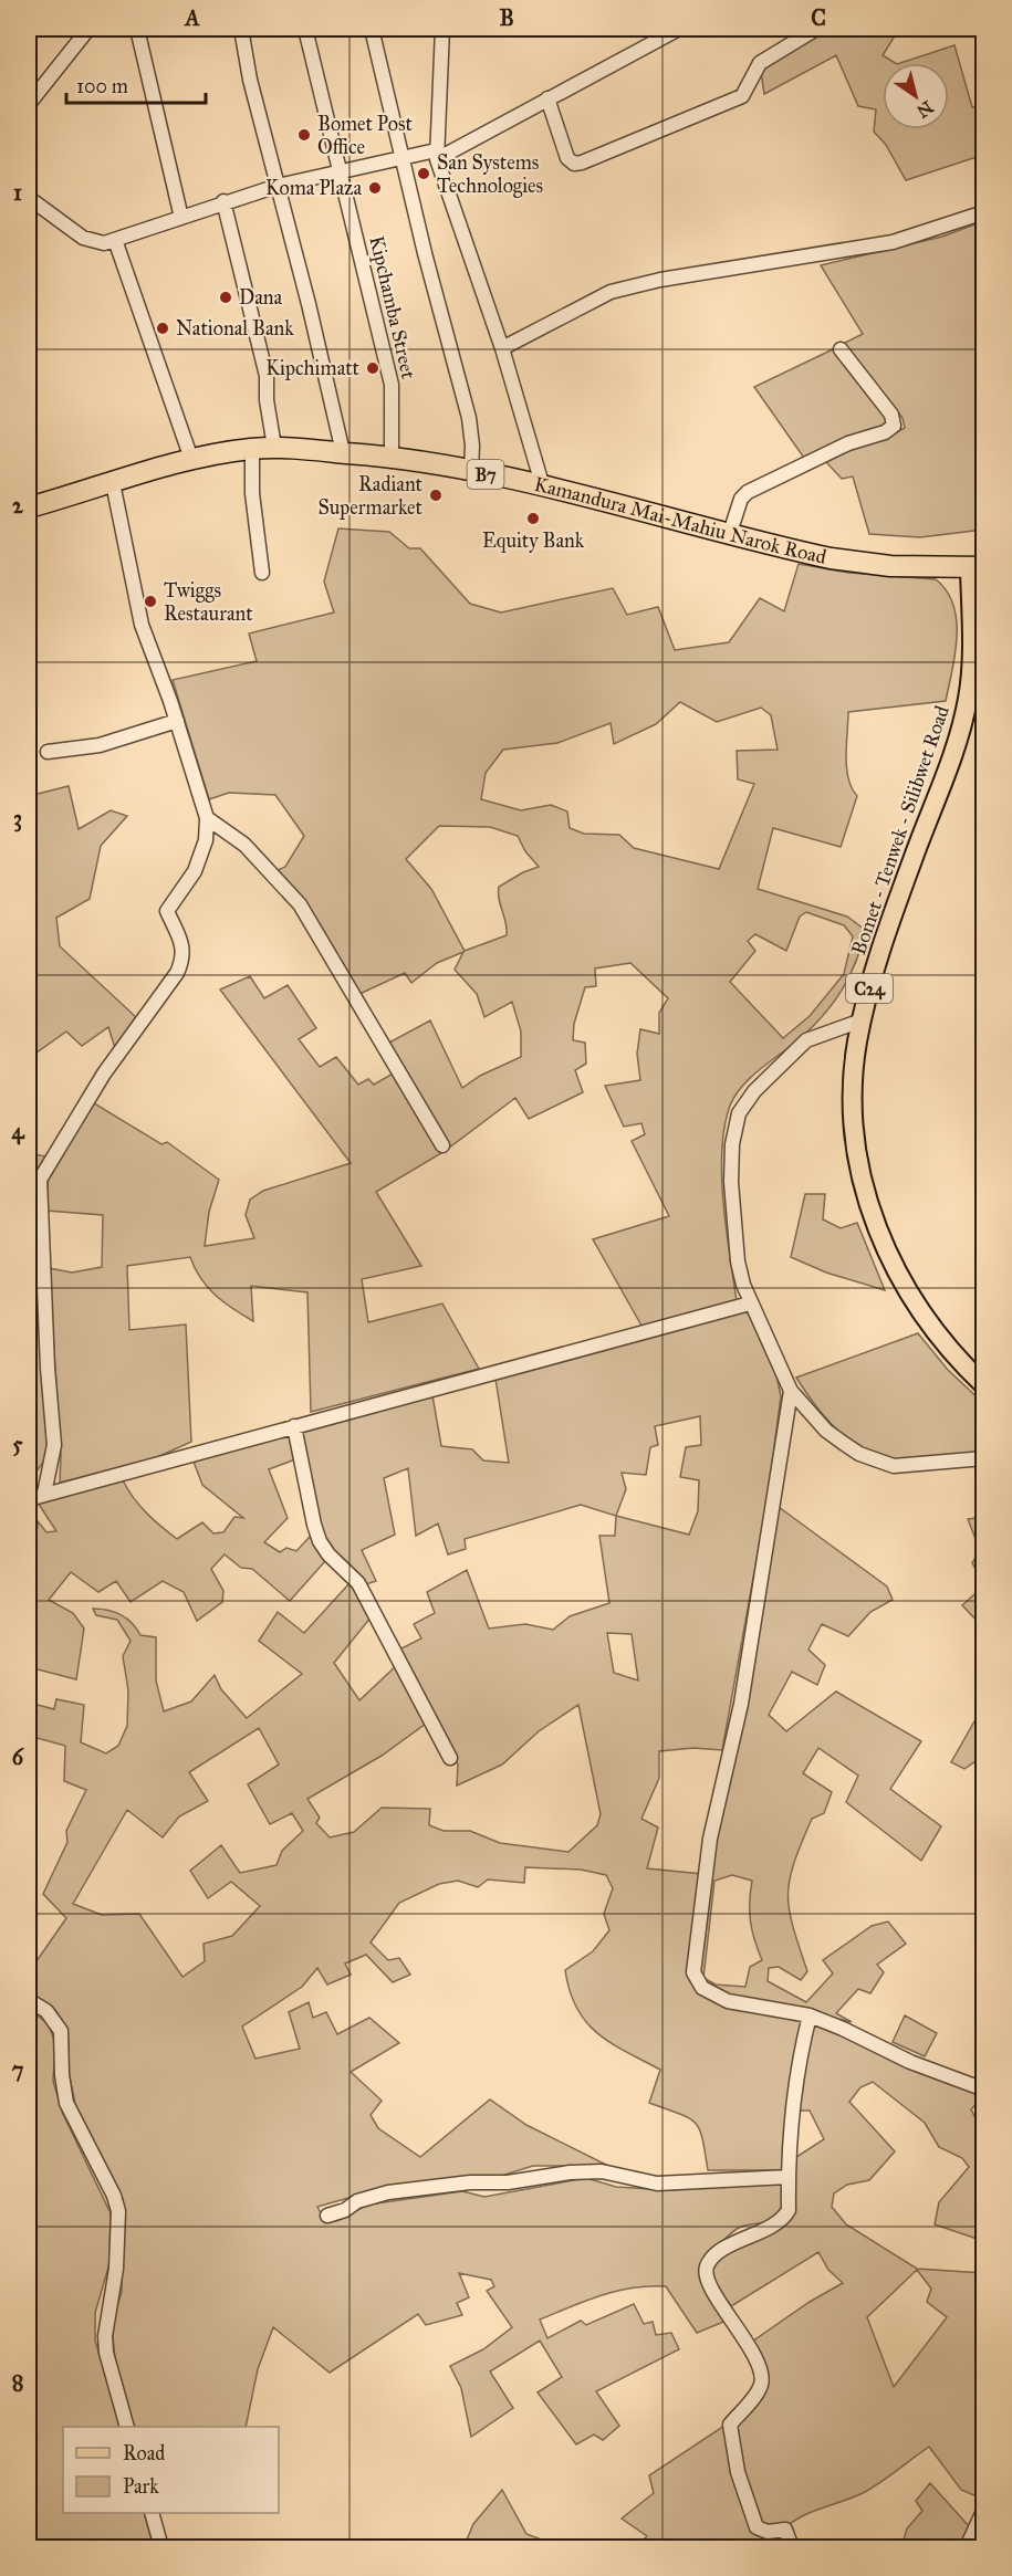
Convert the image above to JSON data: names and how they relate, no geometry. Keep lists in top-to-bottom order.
{
  "streets": {
    "highway": ["B7", "Kamandura Mai-Mahiu Narok Road"],
    "main road": ["Bomet - Tenwek - Silibwet Road", "C24"],
    "street": ["Kipchamba Street"]
  },
  "crossings": [
    ["Kipchamba Street", "Kamandura Mai-Mahiu Narok Road"],
    ["Kamandura Mai-Mahiu Narok Road", "Bomet - Tenwek - Silibwet Road"]
  ],
  "places": [
    "Bomet Post Office",
    "San Systems Technologies",
    "Koma Plaza",
    "Dana",
    "National Bank",
    "Kipchimatt",
    "Radiant Supermarket",
    "Equity Bank",
    "Twiggs Restaurant"
  ],
  "legend": ["Road", "Park"],
  "scale_bar": "100 m",
  "north": "bottom right",
  "grid": {
    "columns": ["A", "B", "C"],
    "rows": [
      "1",
      "2",
      "3",
      "4",
      "5",
      "6",
      "7",
      "8"
    ]
  }
}
